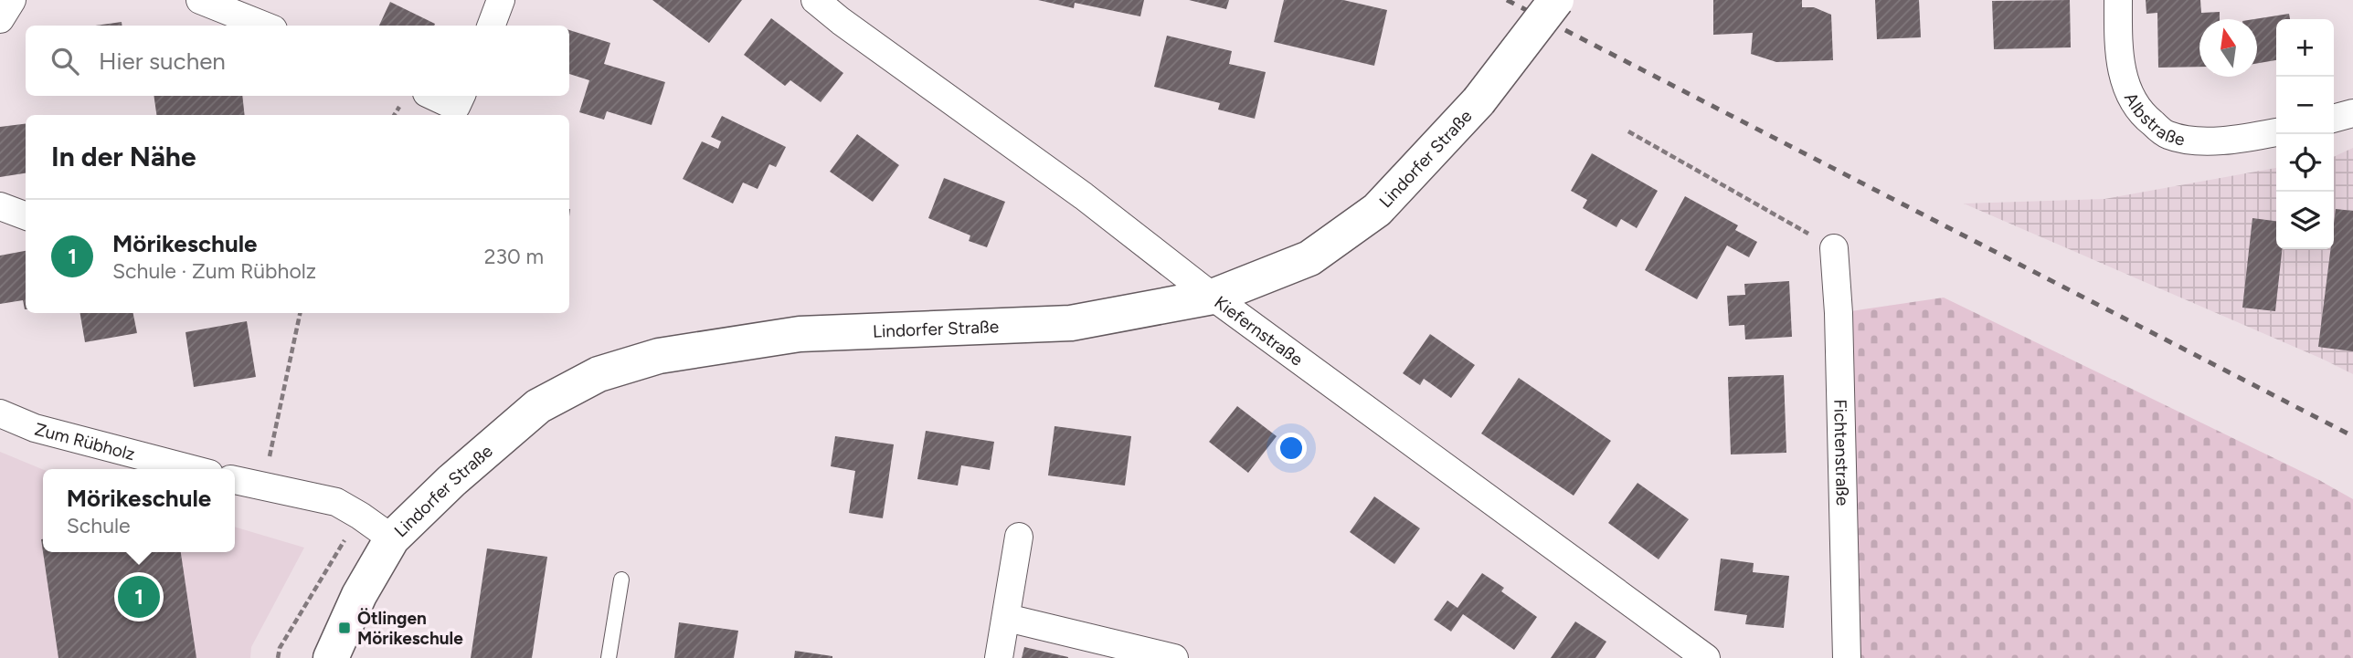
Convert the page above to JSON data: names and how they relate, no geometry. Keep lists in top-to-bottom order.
{
  "streets": {
    "street": [
      "Albstraße",
      "Lindorfer Straße",
      "Kiefernstraße",
      "Zum Rübholz",
      "Fichtenstraße"
    ]
  },
  "crossings": [
    ["Lindorfer Straße", "Kiefernstraße"]
  ],
  "places": {
    "transit": ["Ötlingen Mörikeschule"]
  },
  "north": "top",
  "page": {
    "map_buttons": ["+", "−"],
    "search": "Hier suchen",
    "heading": "In der Nähe",
    "list": [
      {
        "mark": "1",
        "name": "Mörikeschule",
        "note": "Schule · Zum Rübholz",
        "value": "230 m"
      }
    ],
    "popup": ["Mörikeschule", "Schule"],
    "pins": "1"
  }
}
